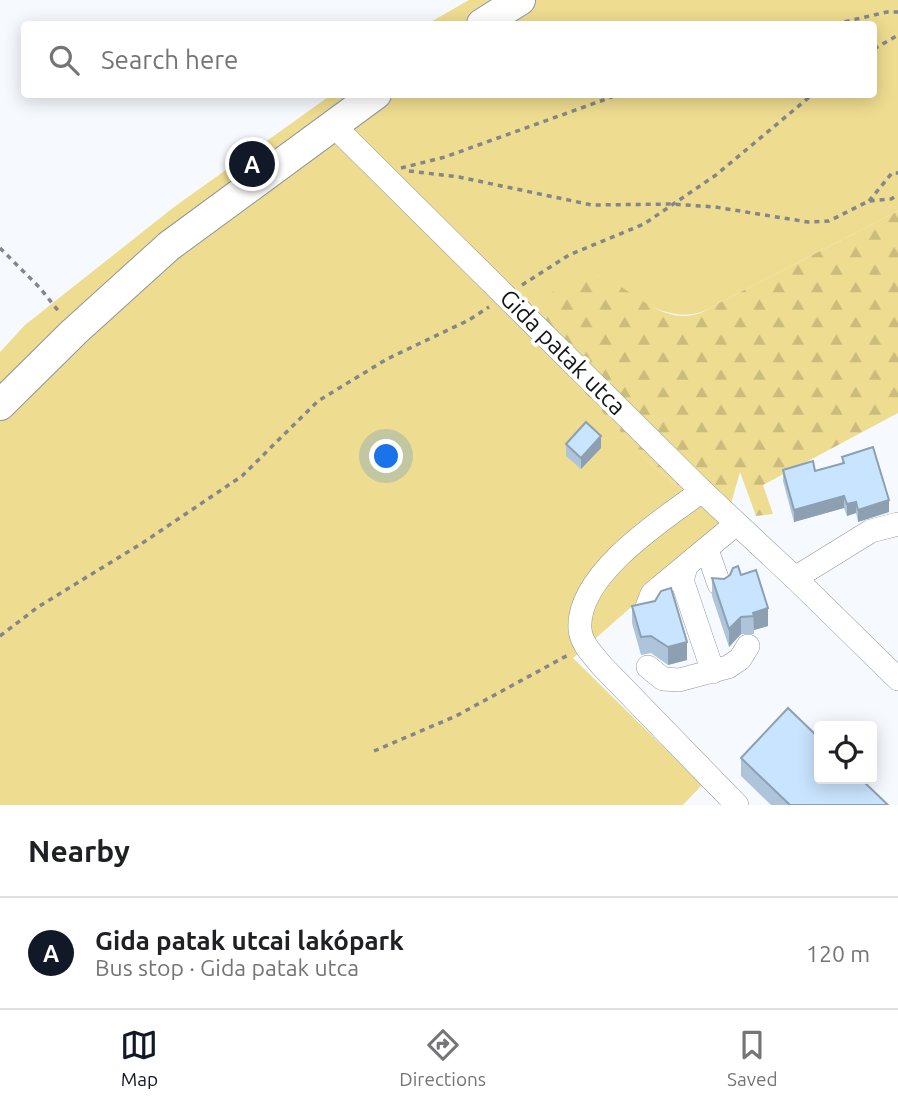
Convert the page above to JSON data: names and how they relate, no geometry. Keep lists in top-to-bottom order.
{
  "streets": {
    "street": ["Gida patak utca"]
  },
  "page": {
    "search": "Search here",
    "pins": "A",
    "heading": "Nearby",
    "list": [
      {
        "mark": "A",
        "name": "Gida patak utcai lakópark",
        "note": "Bus stop · Gida patak utca",
        "value": "120 m"
      }
    ],
    "nav": ["Map", "Directions", "Saved"]
  }
}
